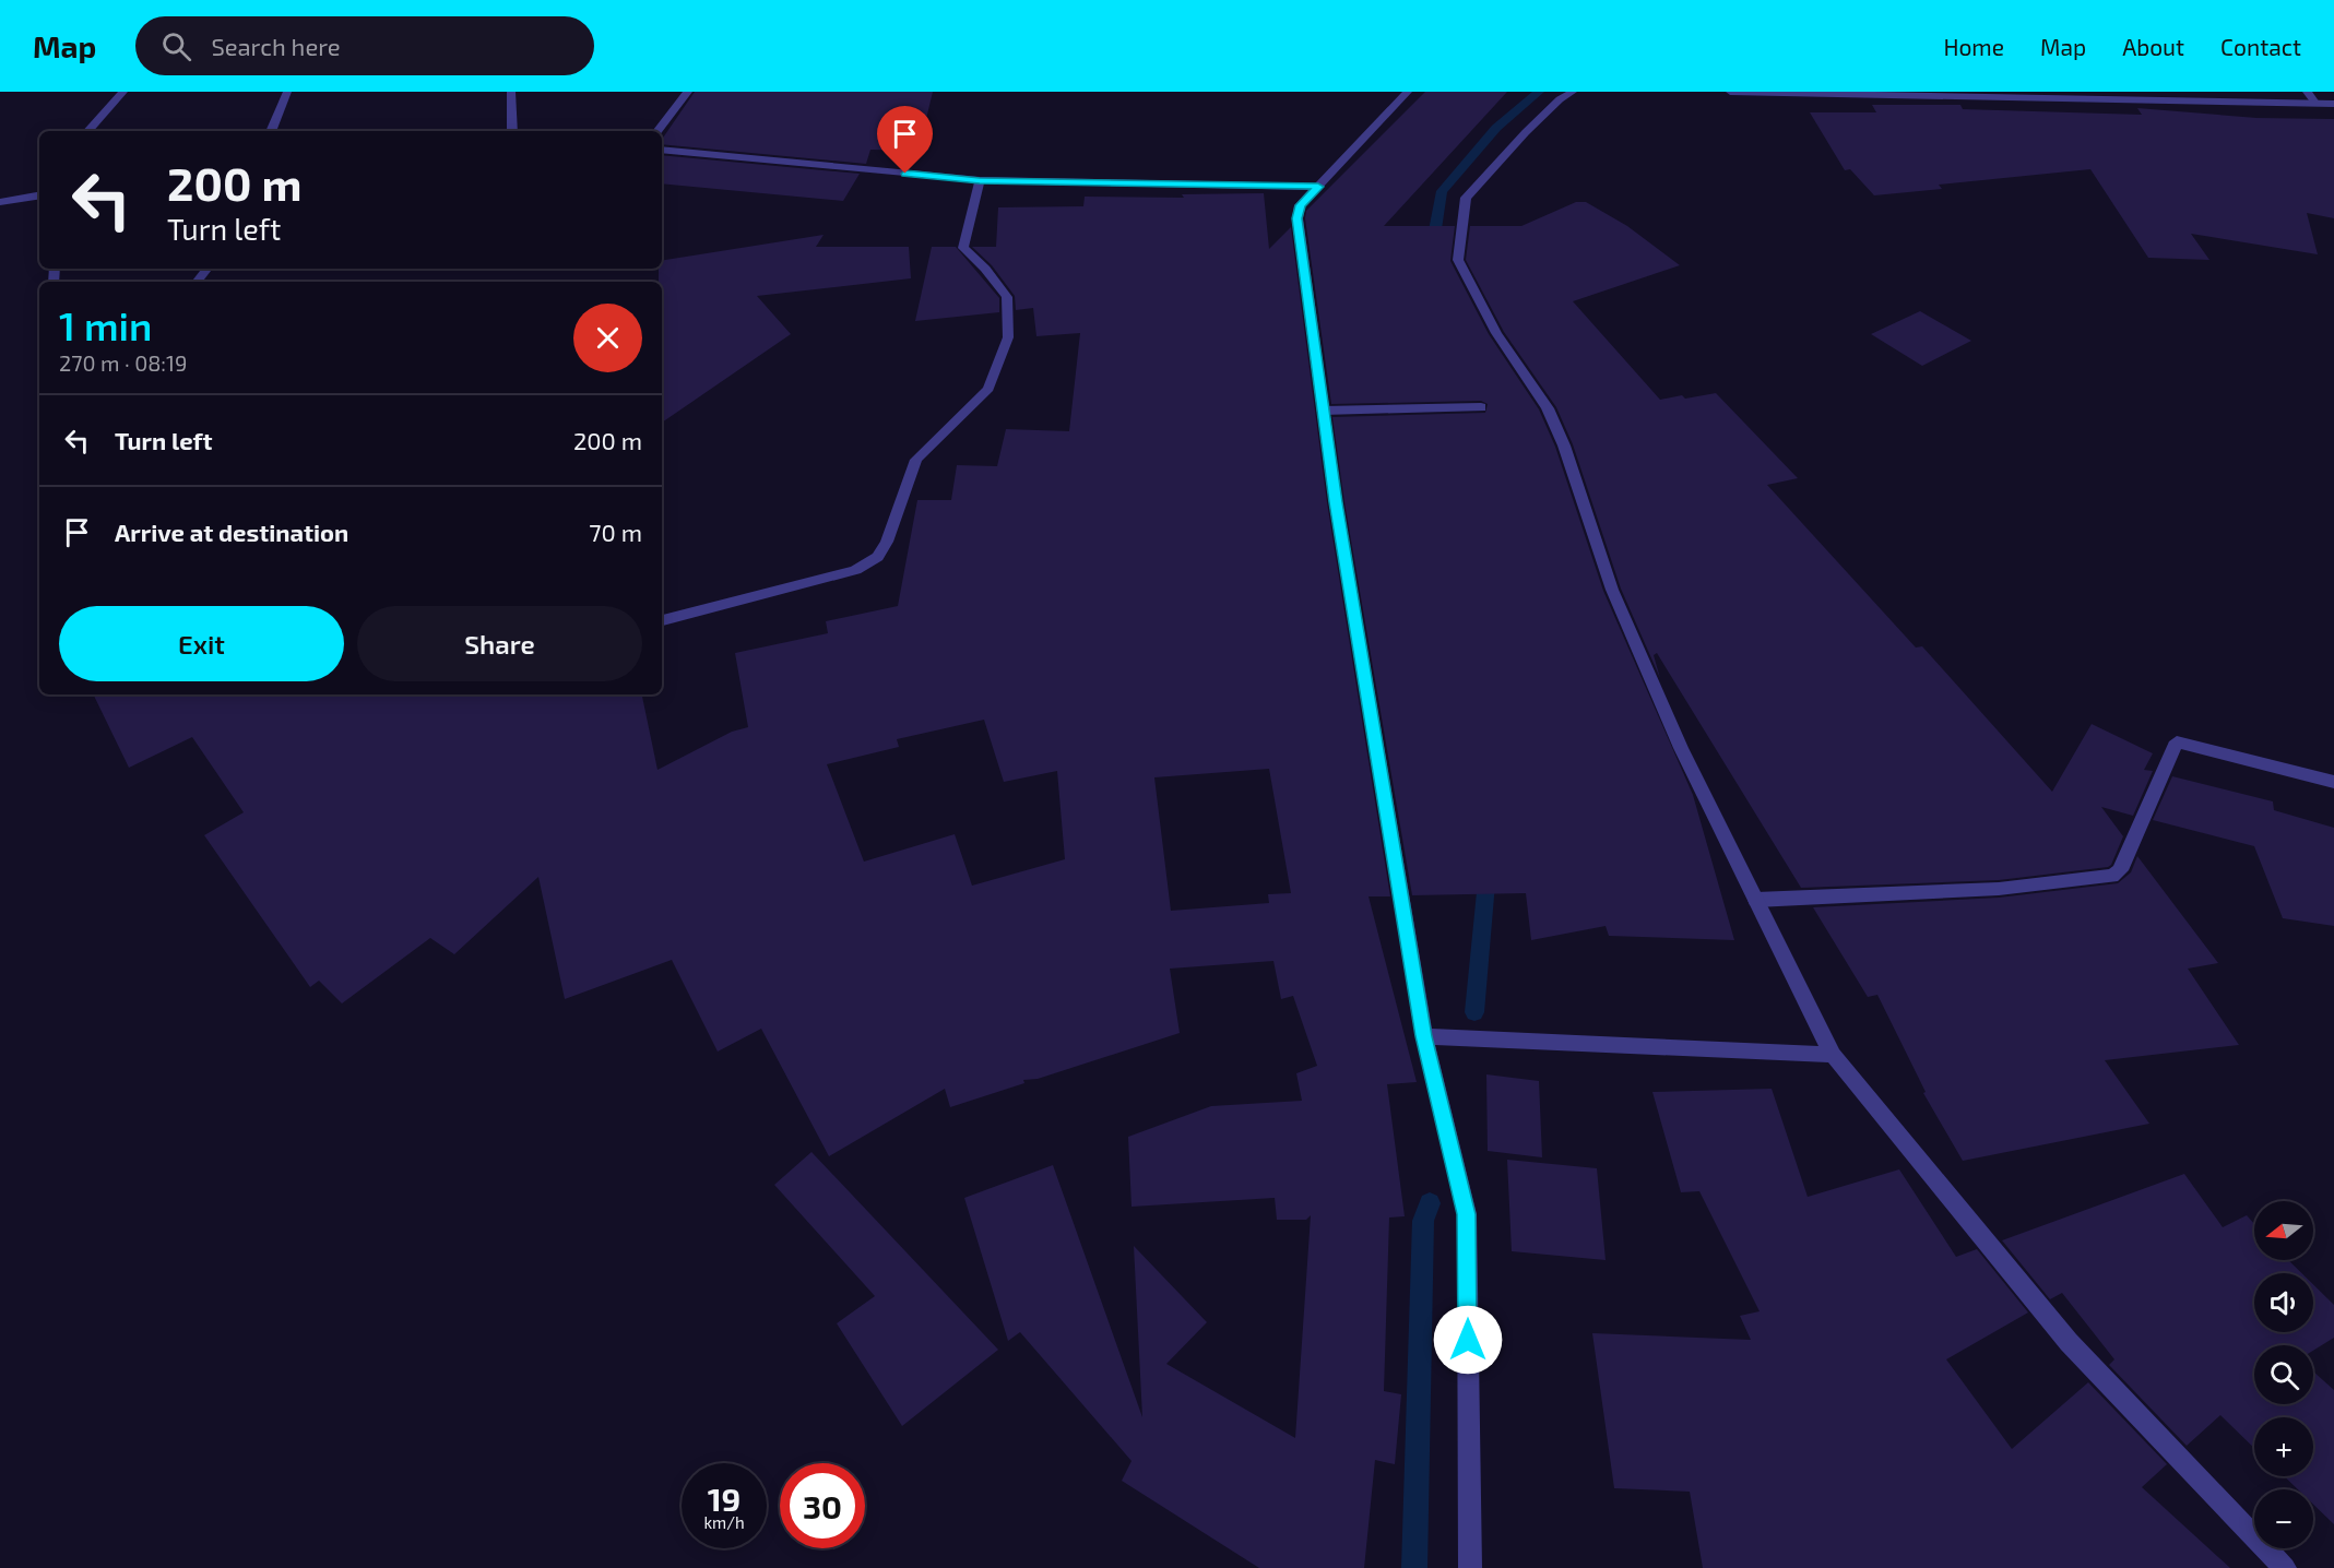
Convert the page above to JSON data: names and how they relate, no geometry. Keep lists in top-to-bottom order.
{
  "north": "left",
  "page": {
    "header": "Map",
    "search": "Search here",
    "nav": [
      "Home",
      "Map",
      "About",
      "Contact"
    ],
    "turn": ["200 m", "Turn left"],
    "heading": ["1 min", "270 m · 08:19"],
    "list": [
      {
        "name": "Turn left",
        "value": "200 m"
      },
      {
        "name": "Arrive at destination",
        "value": "70 m"
      }
    ],
    "buttons": ["Exit", "Share"],
    "map_buttons": ["+", "−"],
    "speed": "19 km/h",
    "limit": "30"
  }
}
